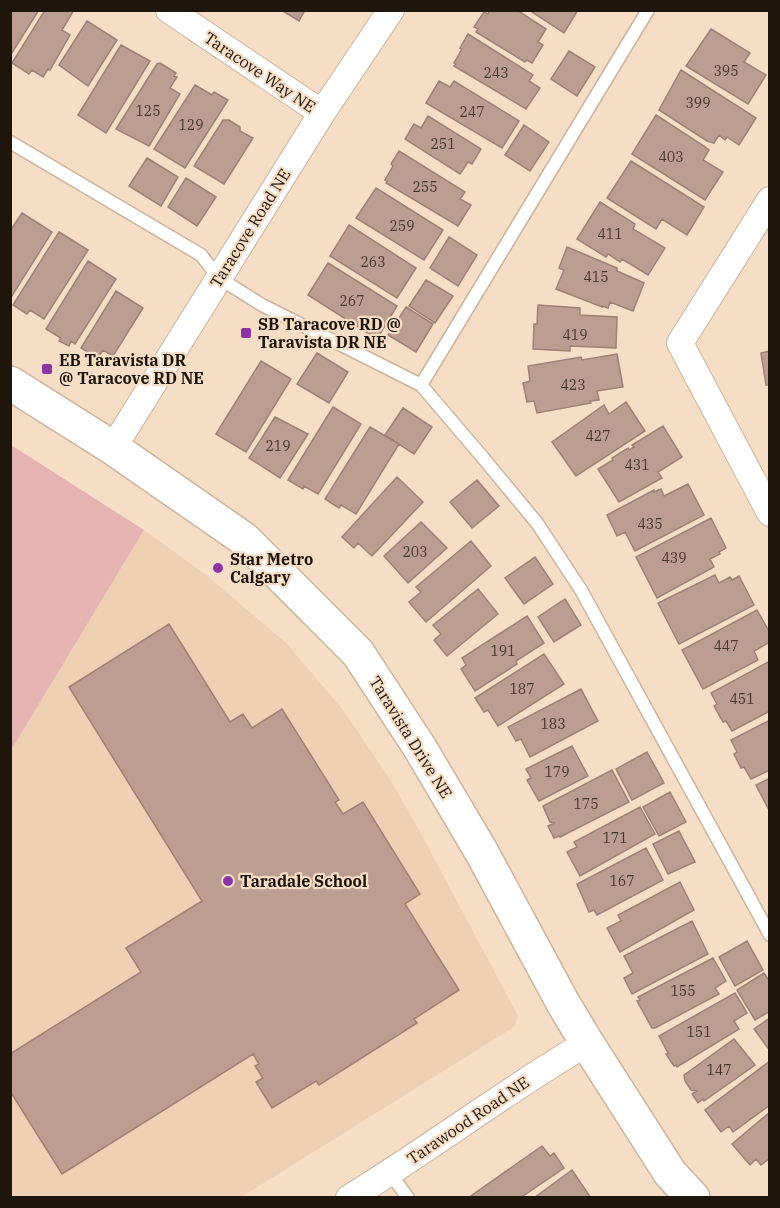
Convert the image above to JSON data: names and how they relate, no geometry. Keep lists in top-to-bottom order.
{
  "streets": {
    "street": [
      "Taracove Way NE",
      "Taracove Road NE",
      "Taravista Drive NE",
      "Tarawood Road NE"
    ]
  },
  "crossings": [
    ["Taracove Way NE", "Taracove Road NE"],
    ["Taracove Road NE", "Taravista Drive NE"],
    ["Taravista Drive NE", "Tarawood Road NE"]
  ],
  "places": {
    "transit": ["SB Taracove RD @ Taravista DR NE", "EB Taravista DR @ Taracove RD NE"],
    "other": ["Star Metro Calgary", "Taradale School"]
  },
  "house_numbers": [
    "395",
    "243",
    "399",
    "125",
    "247",
    "129",
    "251",
    "403",
    "255",
    "259",
    "411",
    "263",
    "415",
    "267",
    "419",
    "423",
    "427",
    "219",
    "431",
    "435",
    "203",
    "439",
    "447",
    "191",
    "187",
    "451",
    "183",
    "179",
    "175",
    "171",
    "167",
    "155",
    "151",
    "147"
  ]
}
